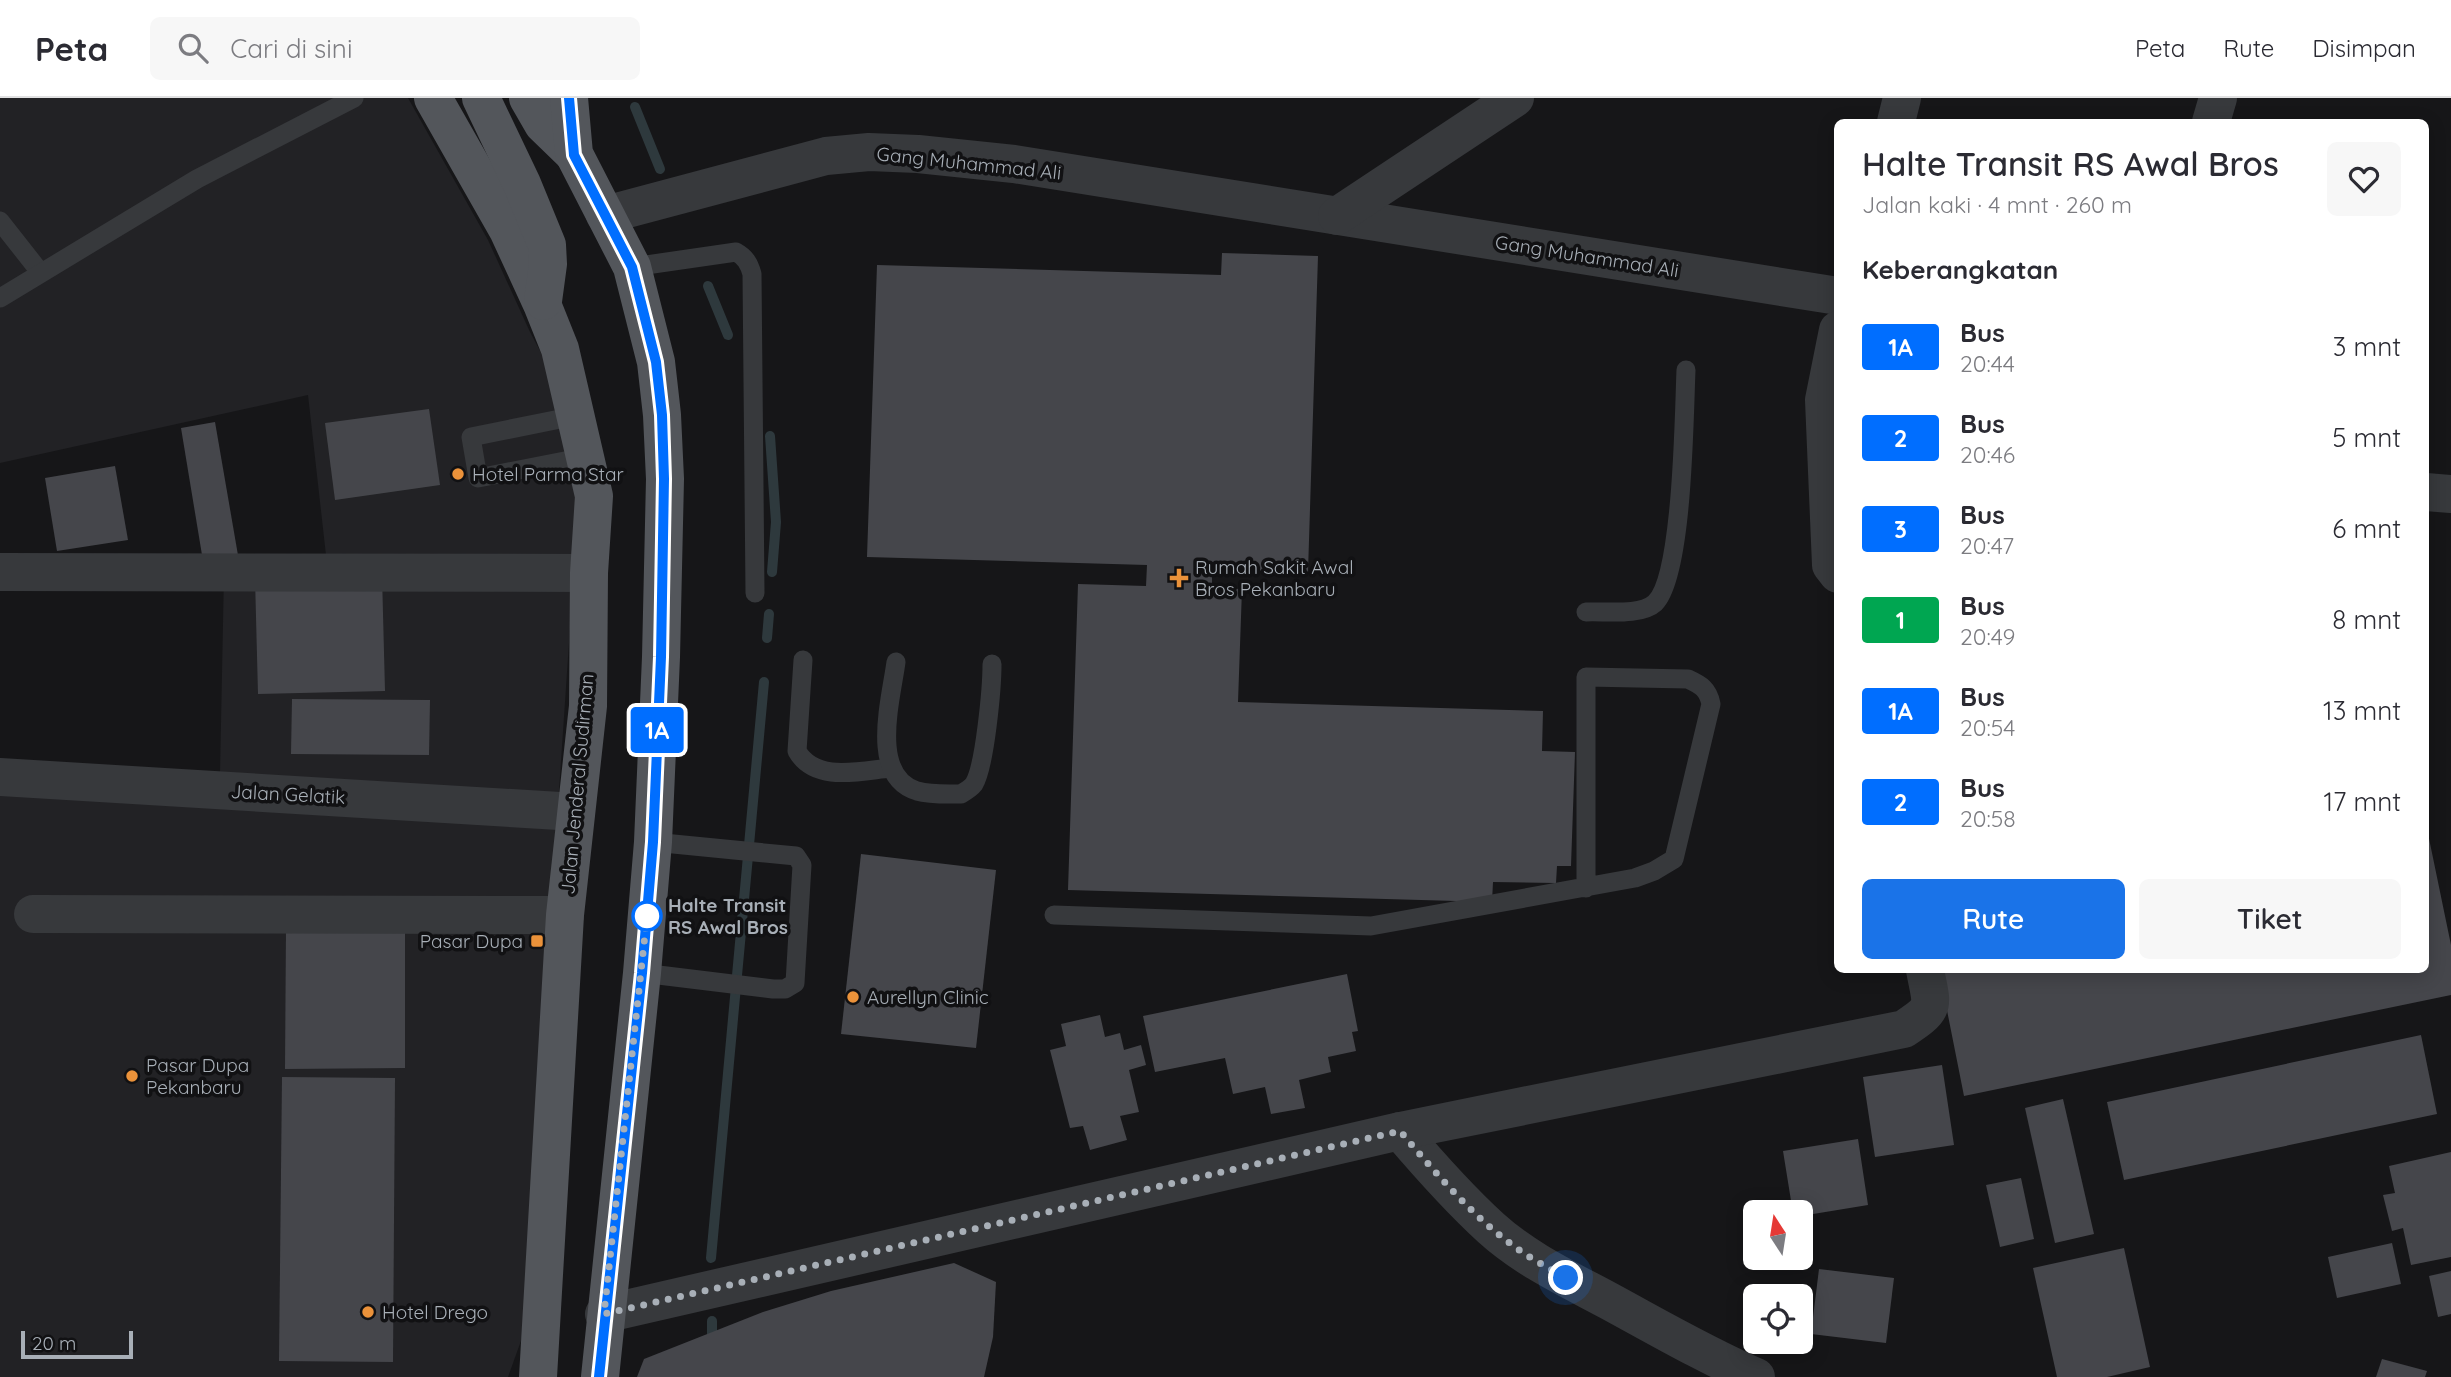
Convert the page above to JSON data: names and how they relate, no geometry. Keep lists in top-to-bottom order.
{
  "streets": {
    "main road": ["Jalan Jenderal Sudirman"],
    "street": ["Gang Muhammad Ali", "Jalan Gelatik"]
  },
  "crossings": [
    ["Jalan Jenderal Sudirman", "Jalan Gelatik"]
  ],
  "places": {
    "other": [
      "Hotel Parma Star",
      "Halte Transit RS Awal Bros",
      "Aurellyn Clinic",
      "Pasar Dupa Pekanbaru",
      "Hotel Drego"
    ],
    "health": ["Rumah Sakit Awal Bros Pekanbaru"],
    "transit": ["Pasar Dupa"]
  },
  "lines": ["bus line 1A"],
  "scale_bar": "20 m",
  "north": "top",
  "page": {
    "header": "Peta",
    "search": "Cari di sini",
    "nav": ["Peta", "Rute", "Disimpan"],
    "on_map": "1A",
    "heading": [
      ["Halte Transit RS Awal Bros", "Jalan kaki · 4 mnt · 260 m"],
      "Keberangkatan"
    ],
    "list": [
      {
        "mark": "1A",
        "name": "Bus",
        "note": "20:44",
        "value": "3 mnt"
      },
      {
        "mark": "2",
        "name": "Bus",
        "note": "20:46",
        "value": "5 mnt"
      },
      {
        "mark": "3",
        "name": "Bus",
        "note": "20:47",
        "value": "6 mnt"
      },
      {
        "mark": "1",
        "name": "Bus",
        "note": "20:49",
        "value": "8 mnt"
      },
      {
        "mark": "1A",
        "name": "Bus",
        "note": "20:54",
        "value": "13 mnt"
      },
      {
        "mark": "2",
        "name": "Bus",
        "note": "20:58",
        "value": "17 mnt"
      }
    ],
    "buttons": ["Rute", "Tiket"],
    "scale": "20 m"
  }
}
